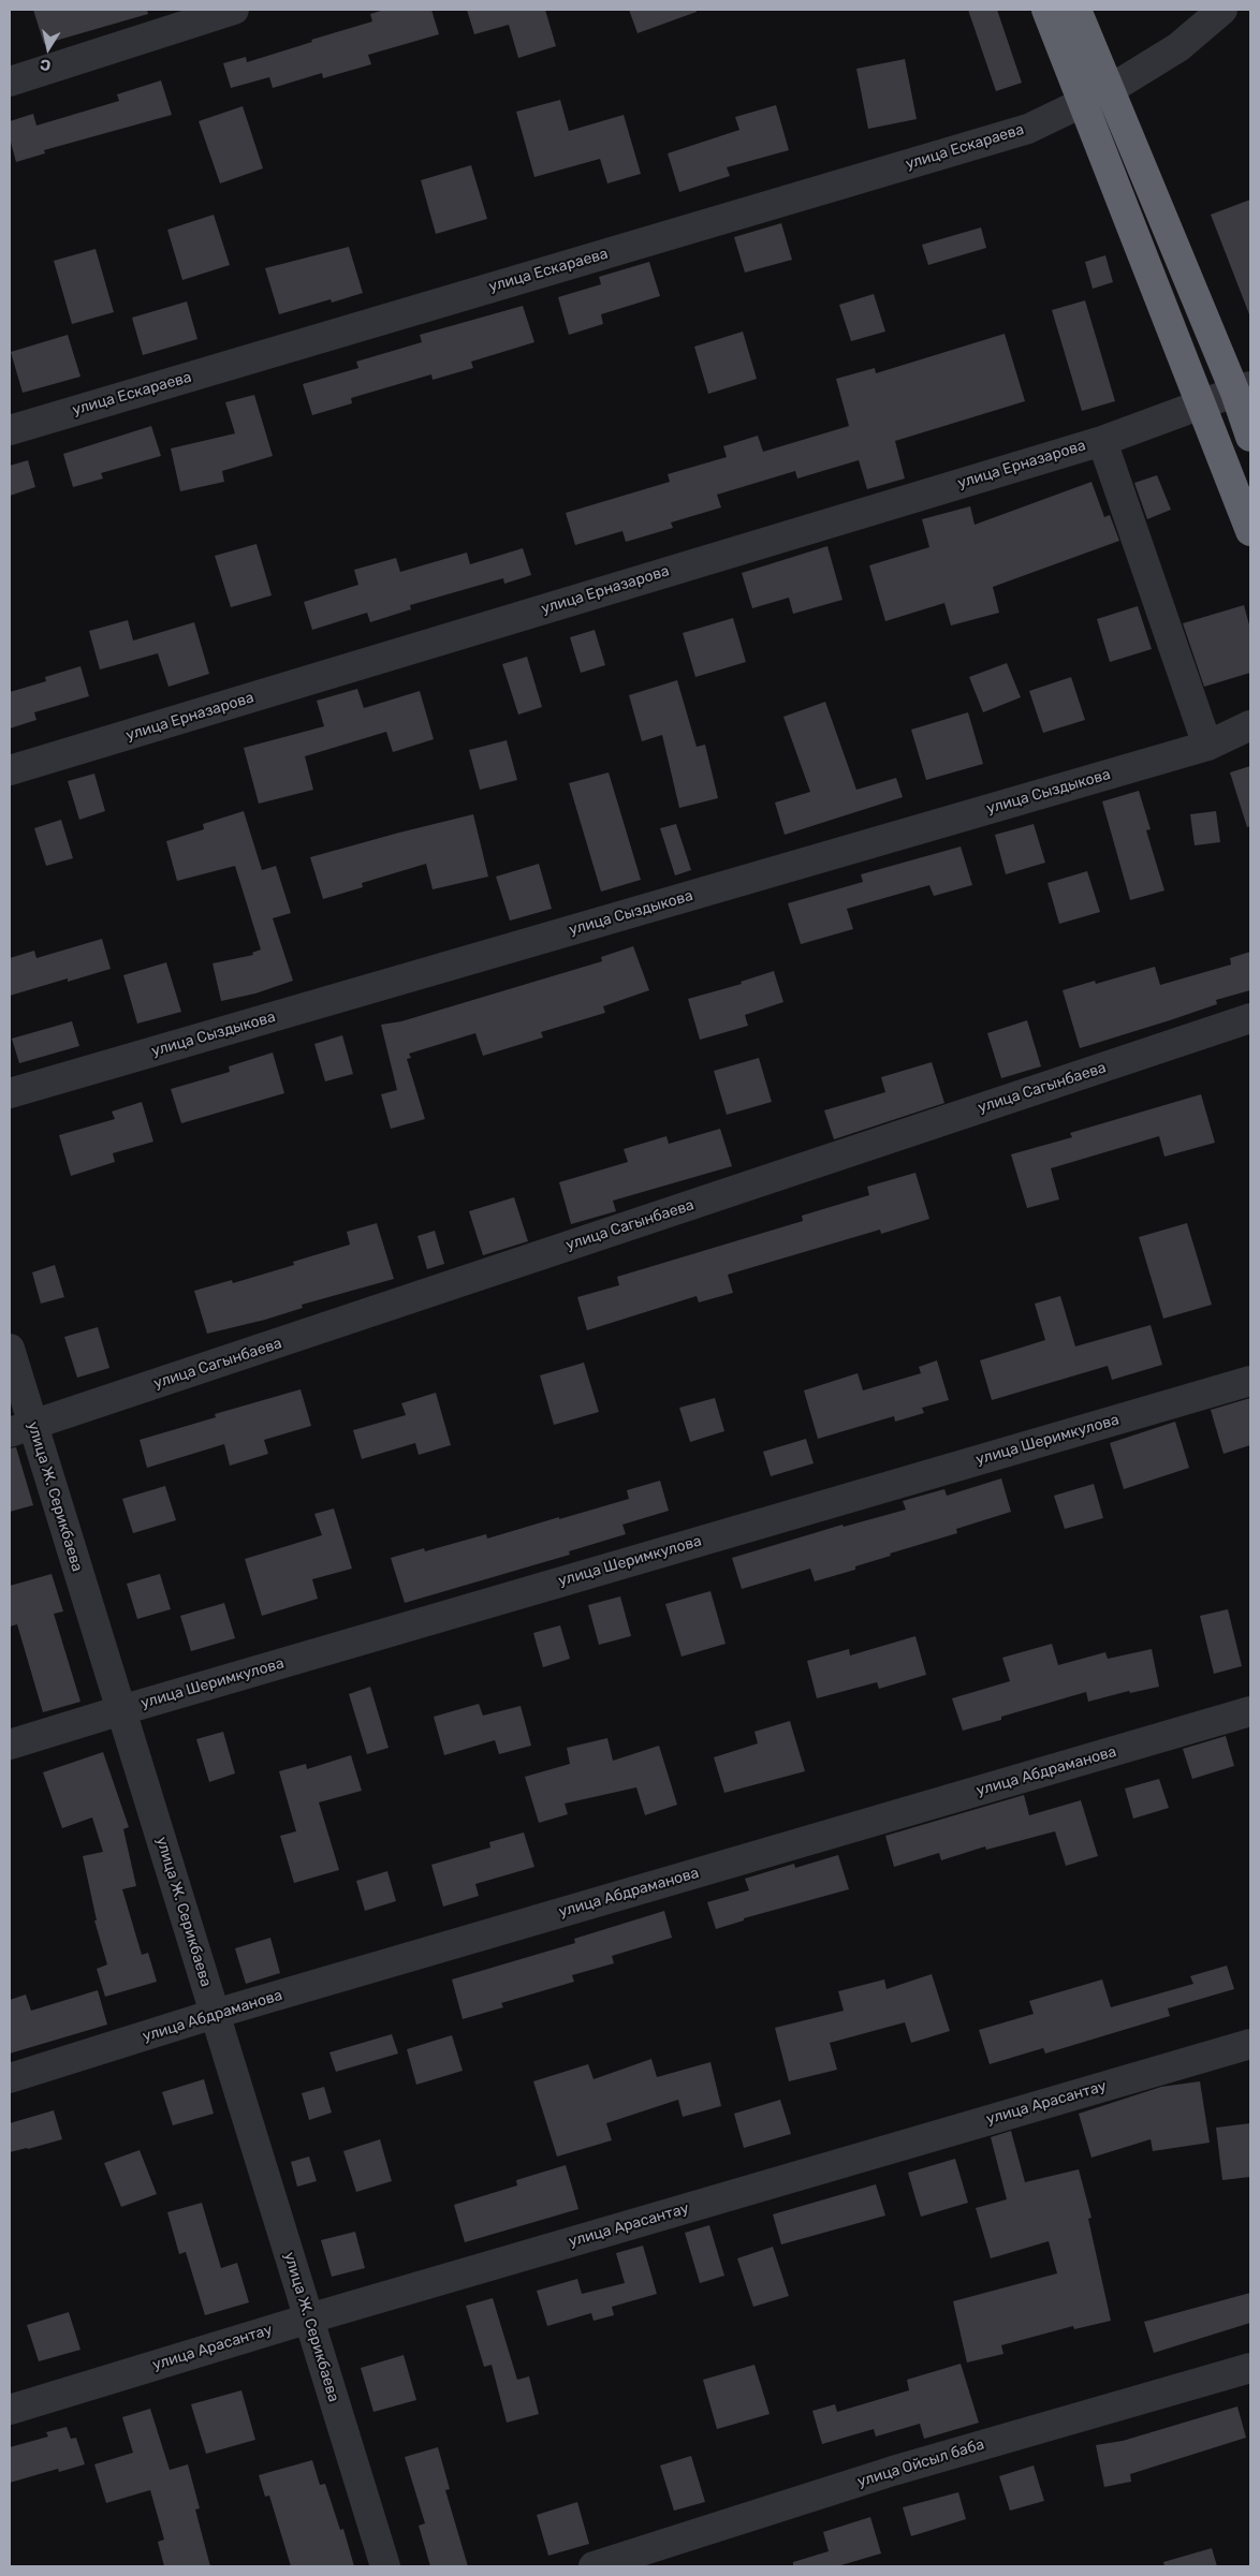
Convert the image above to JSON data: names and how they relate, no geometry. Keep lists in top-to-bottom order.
{
  "streets": {
    "street": [
      "улица Ескараева",
      "улица Ерназарова",
      "улица Сыздыкова",
      "улица Сагынбаева",
      "улица Шеримкулова",
      "улица Ж. Серикбаева",
      "улица Абдраманова",
      "улица Арасантау",
      "улица Ойсыл баба"
    ]
  },
  "crossings": [
    ["улица Сагынбаева", "улица Ж. Серикбаева"],
    ["улица Шеримкулова", "улица Ж. Серикбаева"],
    ["улица Ж. Серикбаева", "улица Абдраманова"],
    ["улица Ж. Серикбаева", "улица Арасантау"]
  ],
  "north": "bottom"
}
